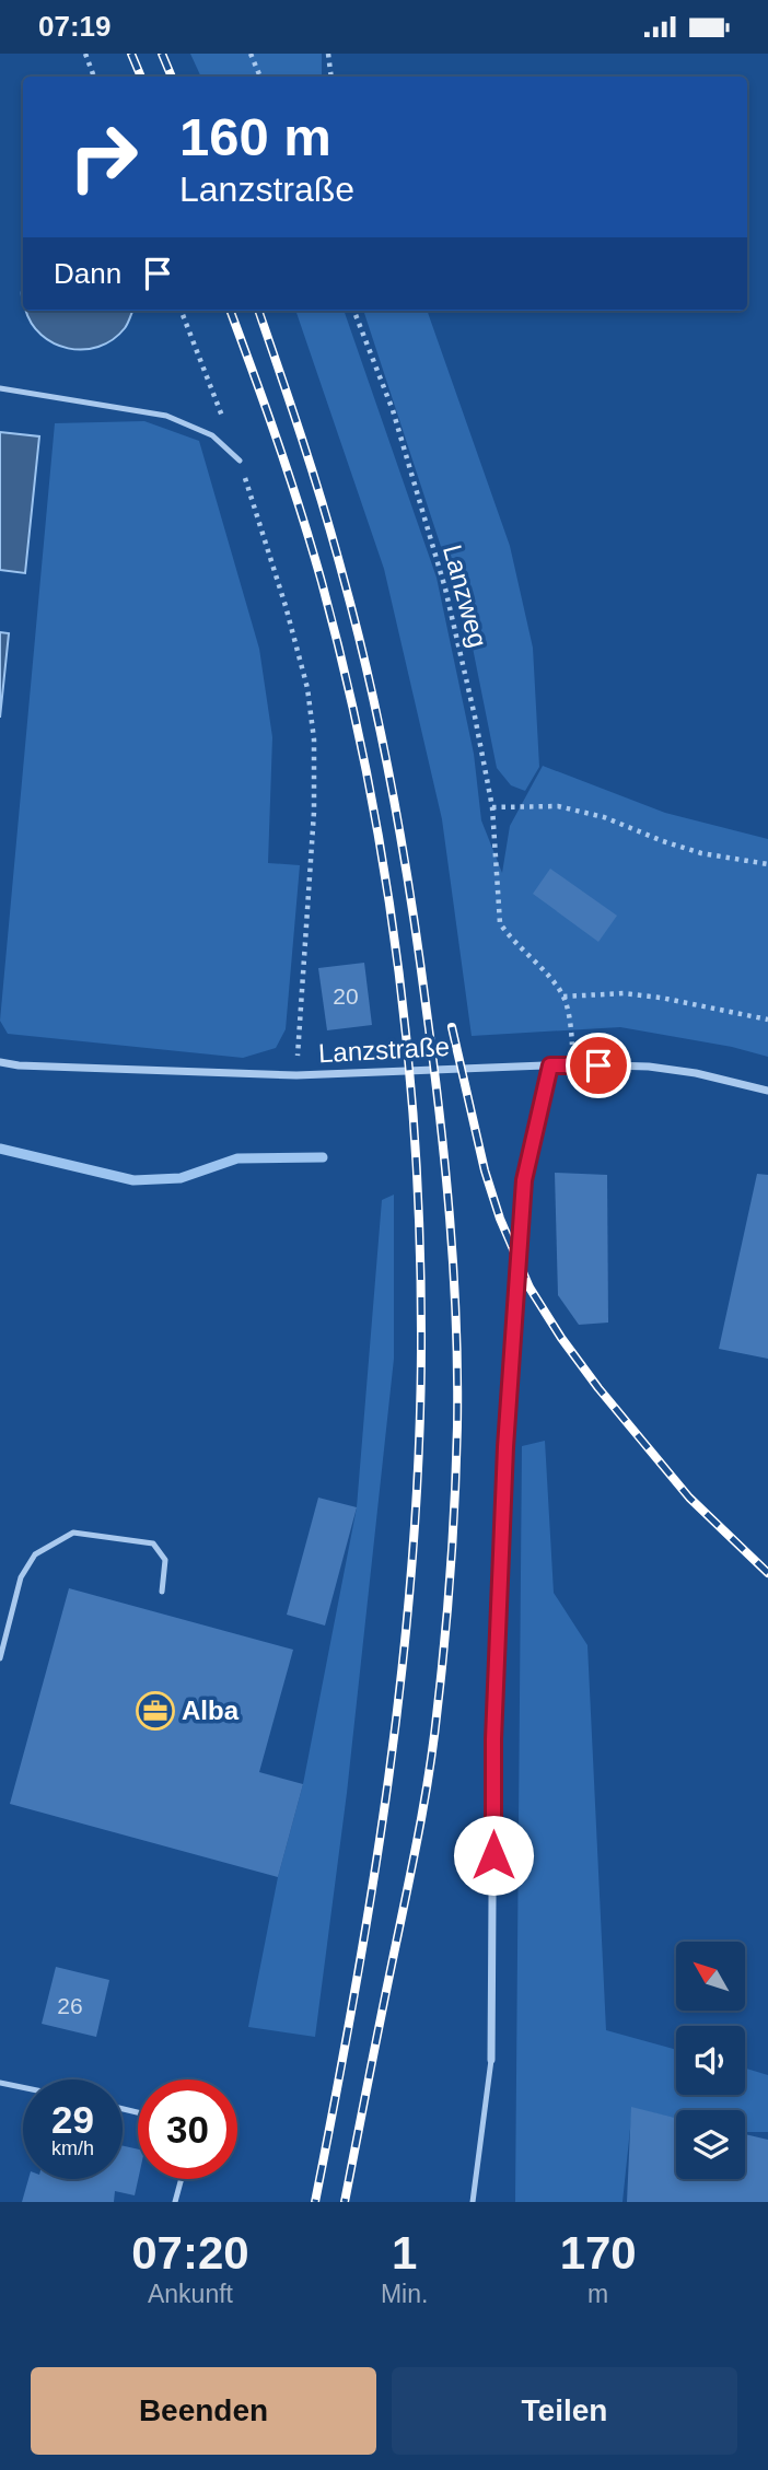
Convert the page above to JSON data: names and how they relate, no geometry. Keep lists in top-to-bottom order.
{
  "streets": {
    "street": ["Lanzstraße"],
    "path": ["Lanzweg"]
  },
  "places": {
    "office": ["Alba"]
  },
  "house_numbers": ["20", "26"],
  "north": "top left",
  "page": {
    "status": "07:19",
    "turn": ["160 m", "Lanzstraße"],
    "then": "Dann",
    "speed": "29 km/h",
    "limit": "30",
    "eta": [
      "07:20",
      "Ankunft",
      "1",
      "Min.",
      "170",
      "m"
    ],
    "buttons": ["Beenden", "Teilen"]
  }
}
